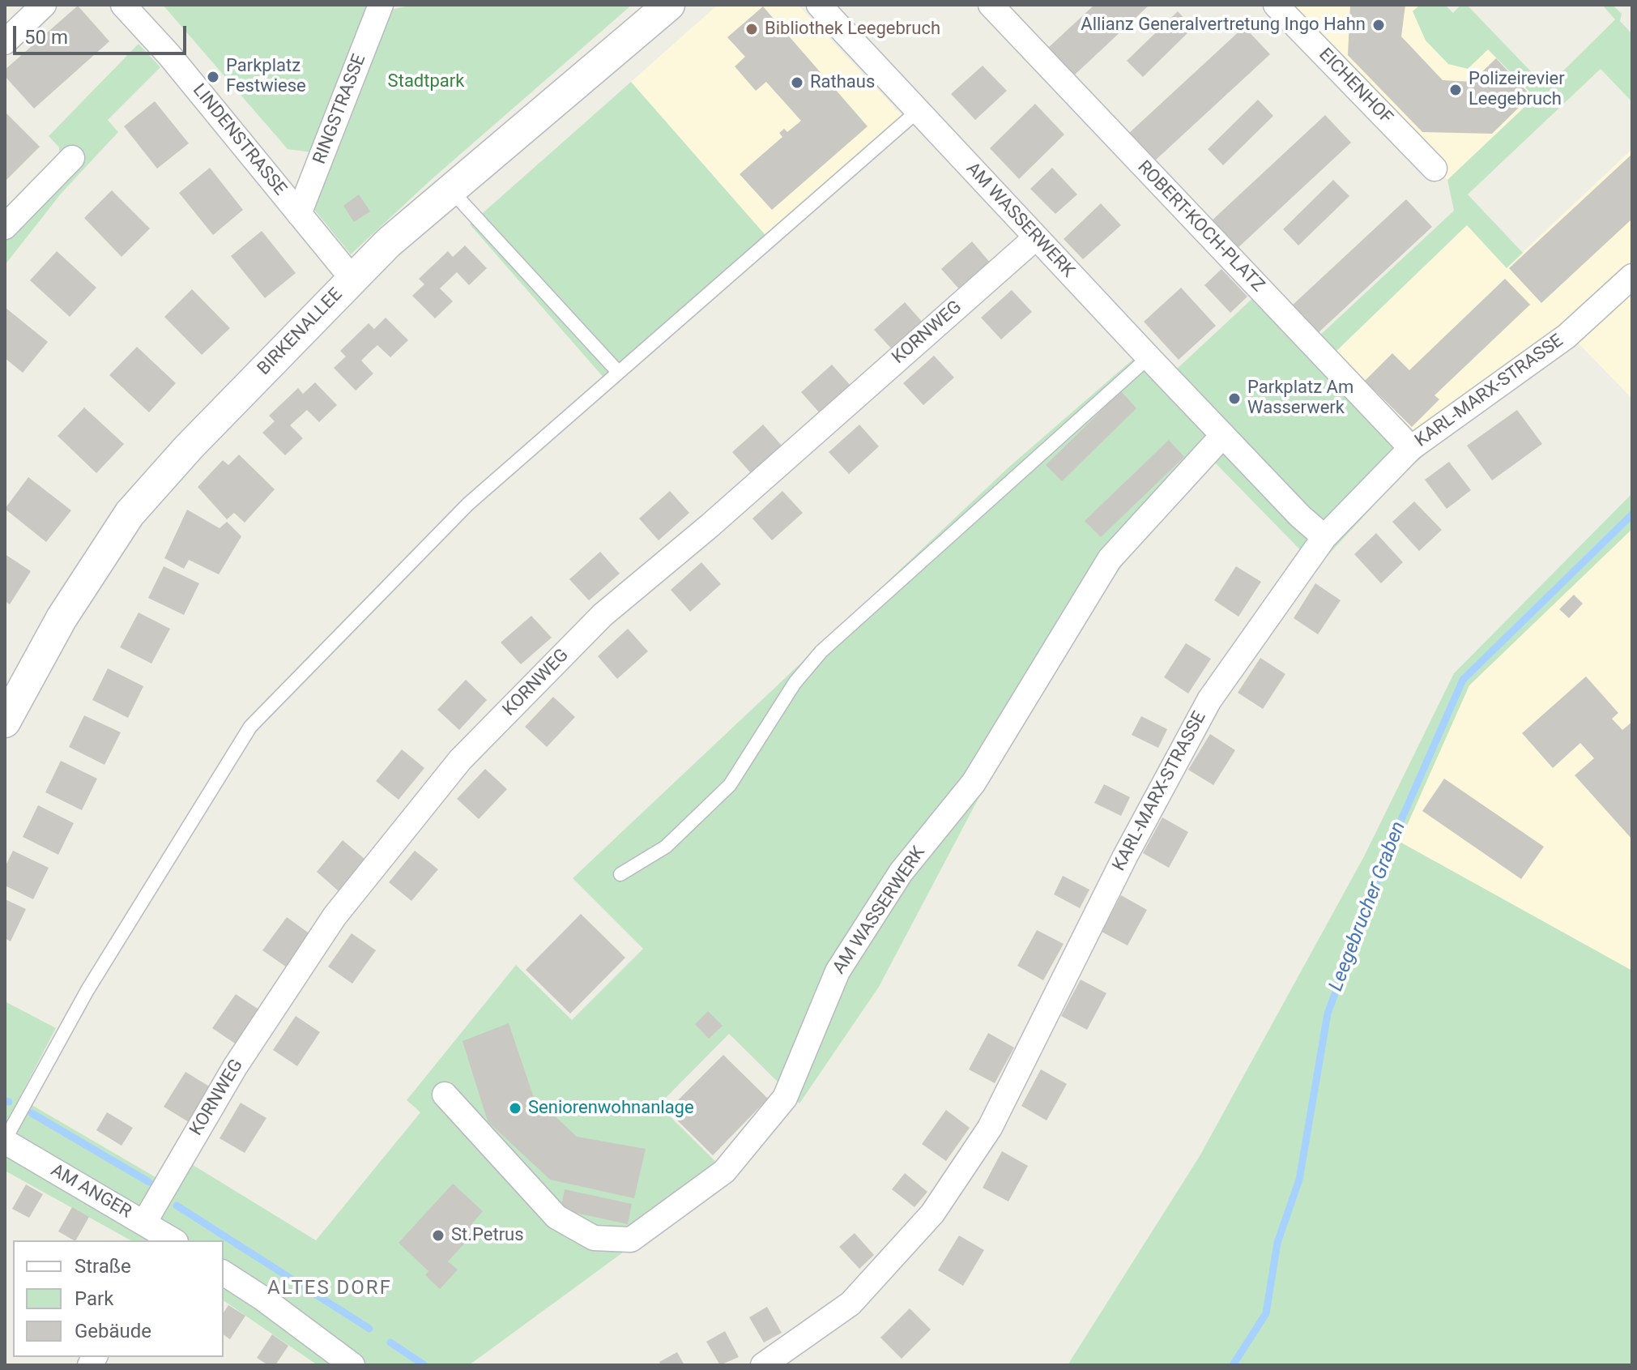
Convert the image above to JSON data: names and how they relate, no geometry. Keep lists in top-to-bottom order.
{
  "streets": {
    "street": [
      "EICHENHOF",
      "RINGSTRASSE",
      "LINDENSTRASSE",
      "AM WASSERWERK",
      "ROBERT-KOCH-PLATZ",
      "BIRKENALLEE",
      "KORNWEG",
      "KARL-MARX-STRASSE",
      "AM ANGER"
    ]
  },
  "crossings": [
    ["RINGSTRASSE", "LINDENSTRASSE"],
    ["LINDENSTRASSE", "BIRKENALLEE"],
    ["AM WASSERWERK", "KORNWEG"],
    ["AM WASSERWERK", "KARL-MARX-STRASSE"],
    ["ROBERT-KOCH-PLATZ", "KARL-MARX-STRASSE"],
    ["KORNWEG", "AM ANGER"]
  ],
  "districts": ["ALTES DORF"],
  "water": ["Leegebrucher Graben"],
  "parks": ["Stadtpark"],
  "places": [
    "Allianz Generalvertretung Ingo Hahn",
    "Bibliothek Leegebruch",
    "Parkplatz Festwiese",
    "Rathaus",
    "Polizeirevier Leegebruch",
    "Parkplatz Am Wasserwerk",
    "Seniorenwohnanlage",
    "St.Petrus"
  ],
  "legend": ["Straße", "Park", "Gebäude"],
  "scale_bar": "50 m"
}
